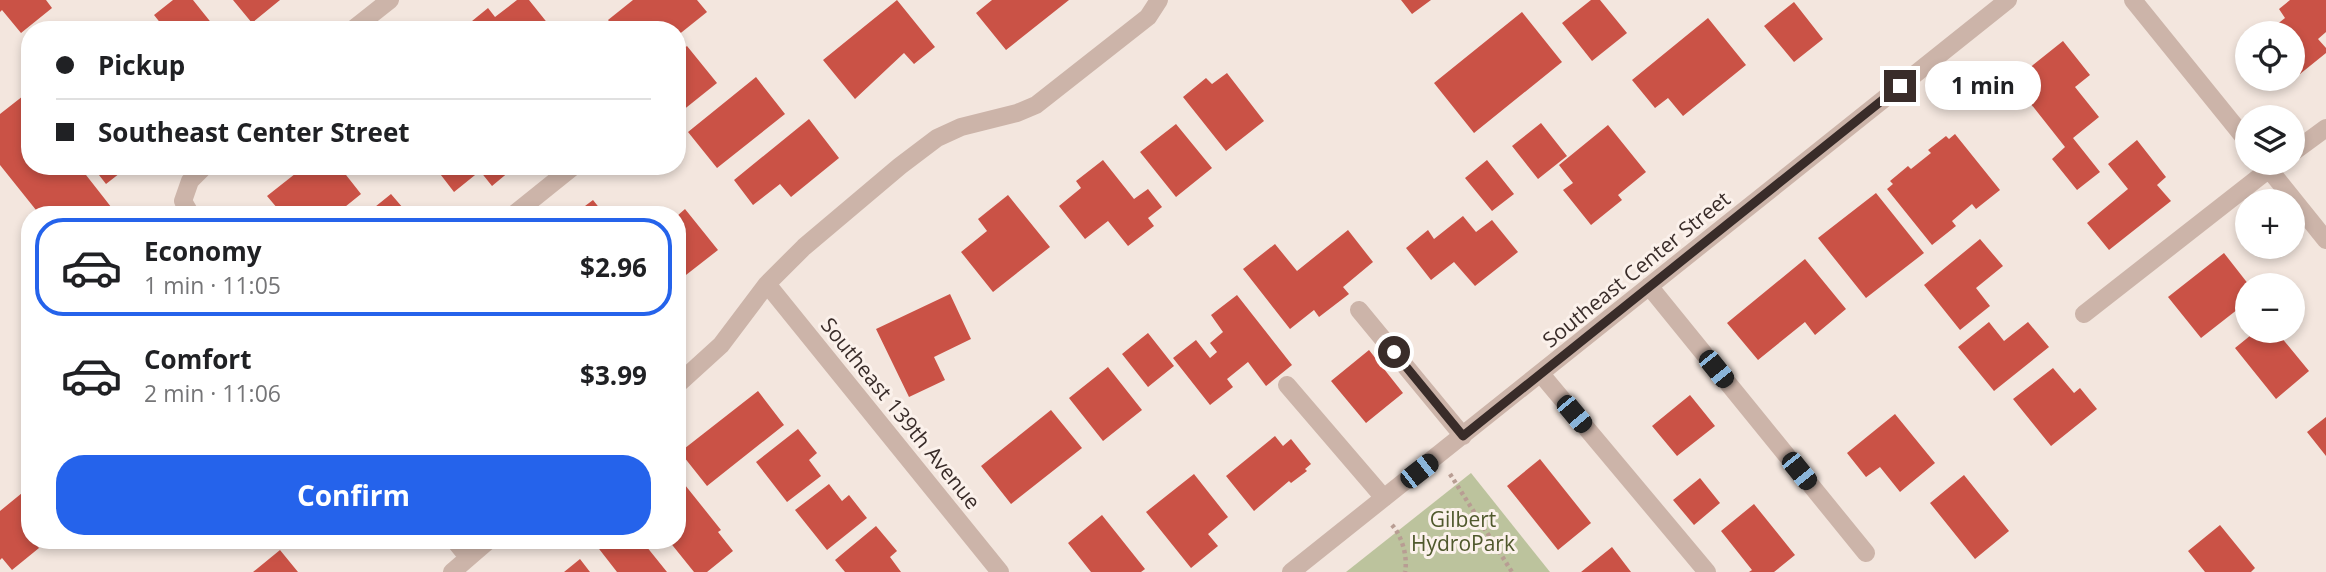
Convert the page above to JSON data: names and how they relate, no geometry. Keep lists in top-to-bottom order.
{
  "streets": {
    "street": ["Southeast Center Street", "Southeast 139th Avenue"]
  },
  "parks": ["Gilbert HydroPark"],
  "page": {
    "map_buttons": ["+", "−"],
    "banner": ["Pickup", "Southeast Center Street"],
    "bubble": "1 min",
    "list": [
      {
        "name": "Economy",
        "note": "1 min · 11:05",
        "value": "$2.96"
      },
      {
        "name": "Comfort",
        "note": "2 min · 11:06",
        "value": "$3.99"
      }
    ],
    "buttons": "Confirm"
  }
}
